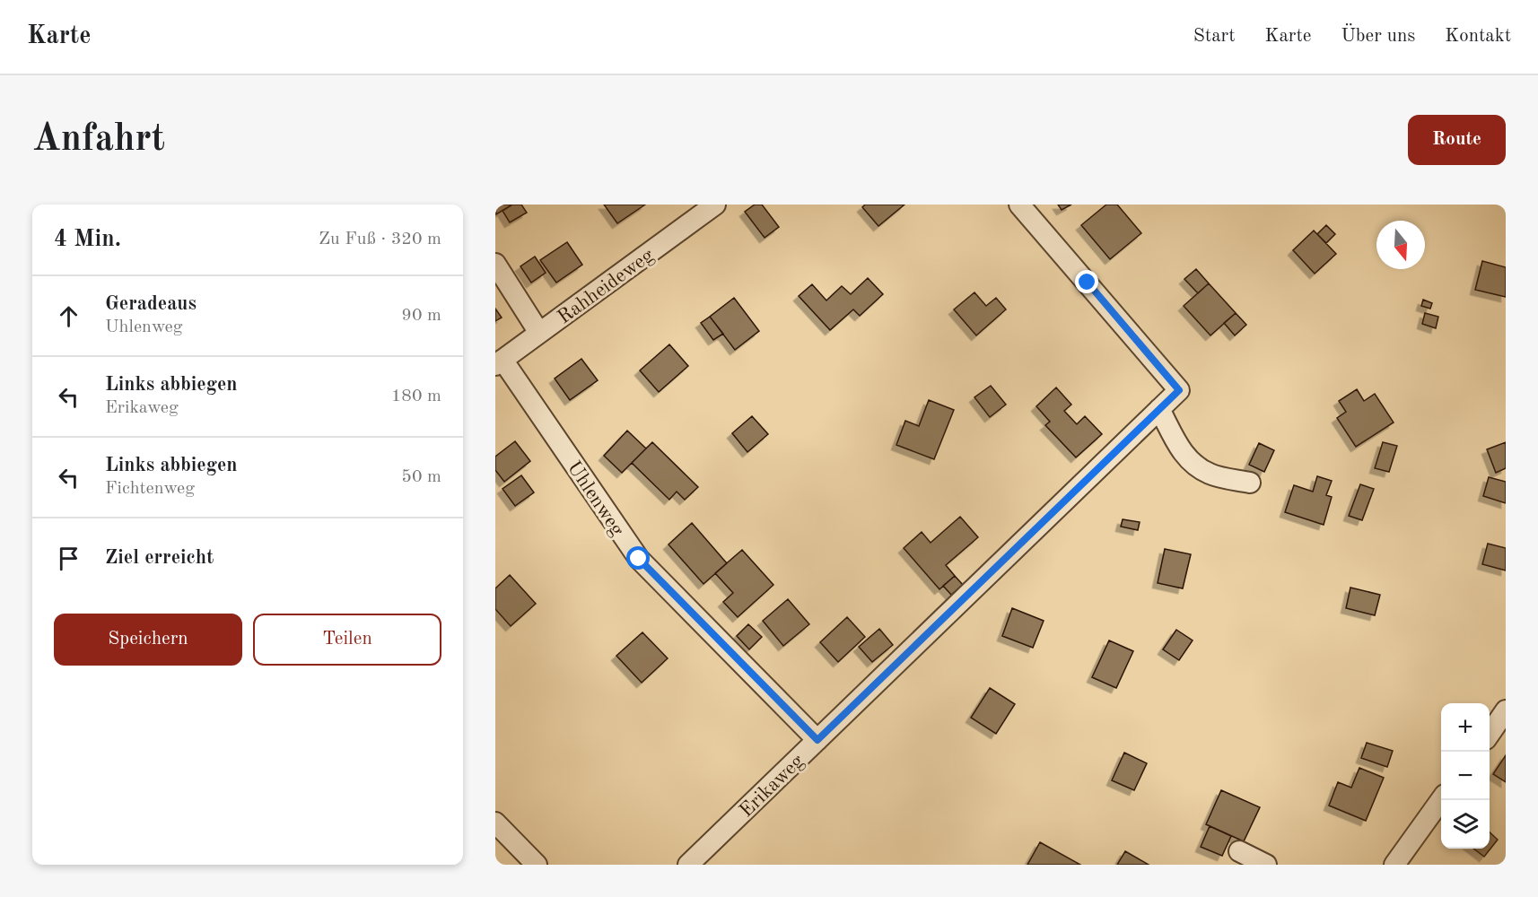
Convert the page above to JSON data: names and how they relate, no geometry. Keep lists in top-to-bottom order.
{
  "streets": {
    "street": ["Rahheideweg", "Uhlenweg", "Erikaweg"]
  },
  "crossings": [
    ["Rahheideweg", "Uhlenweg"],
    ["Uhlenweg", "Erikaweg"]
  ],
  "north": "bottom",
  "page": {
    "header": "Karte",
    "nav": [
      "Start",
      "Karte",
      "Über uns",
      "Kontakt"
    ],
    "buttons": [
      "Route",
      ["Speichern", "Teilen"]
    ],
    "title": "Anfahrt",
    "heading": ["4 Min.", "Zu Fuß · 320 m"],
    "list": [
      ["Geradeaus", "Uhlenweg", "90 m"],
      ["Links abbiegen", "Erikaweg", "180 m"],
      ["Links abbiegen", "Fichtenweg", "50 m"],
      "Ziel erreicht"
    ],
    "map_buttons": ["+", "−"]
  }
}
